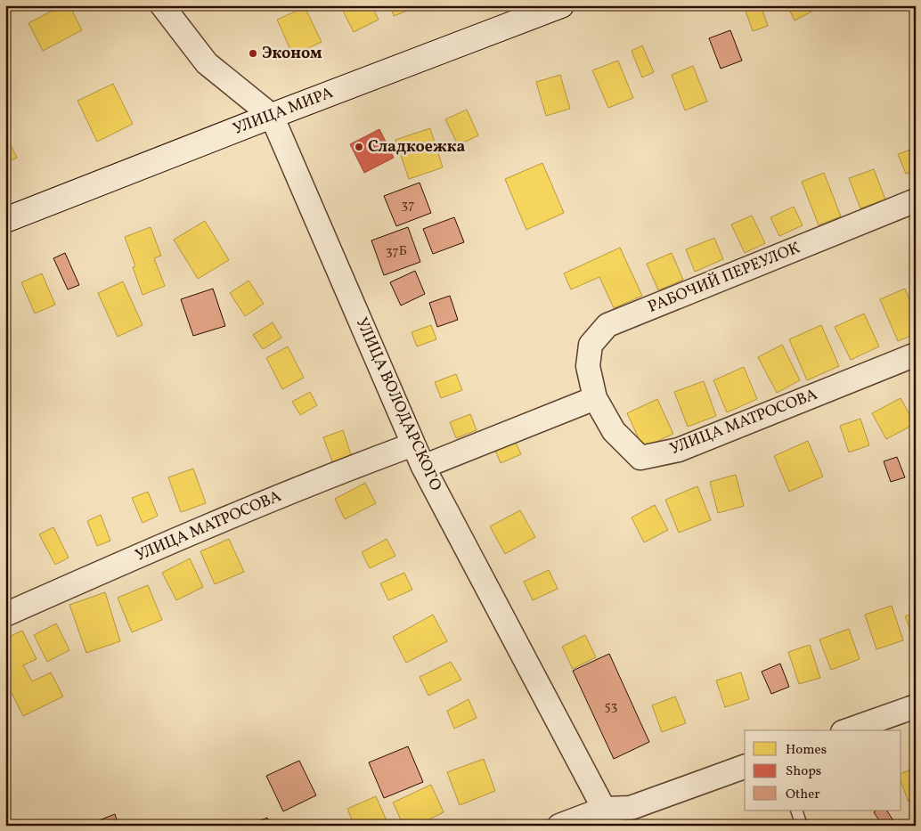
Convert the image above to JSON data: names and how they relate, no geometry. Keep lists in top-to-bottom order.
{
  "streets": {
    "main road": ["УЛИЦА МИРА"],
    "street": ["РАБОЧИЙ ПЕРЕУЛОК", "УЛИЦА ВОЛОДАРСКОГО", "УЛИЦА МАТРОСОВА"]
  },
  "crossings": [
    ["УЛИЦА МИРА", "УЛИЦА ВОЛОДАРСКОГО"],
    ["РАБОЧИЙ ПЕРЕУЛОК", "УЛИЦА МАТРОСОВА"],
    ["УЛИЦА ВОЛОДАРСКОГО", "УЛИЦА МАТРОСОВА"]
  ],
  "places": ["Эконом", "Сладкоежка"],
  "house_numbers": ["37", "37Б", "53"],
  "legend": ["Homes", "Shops", "Other"]
}
